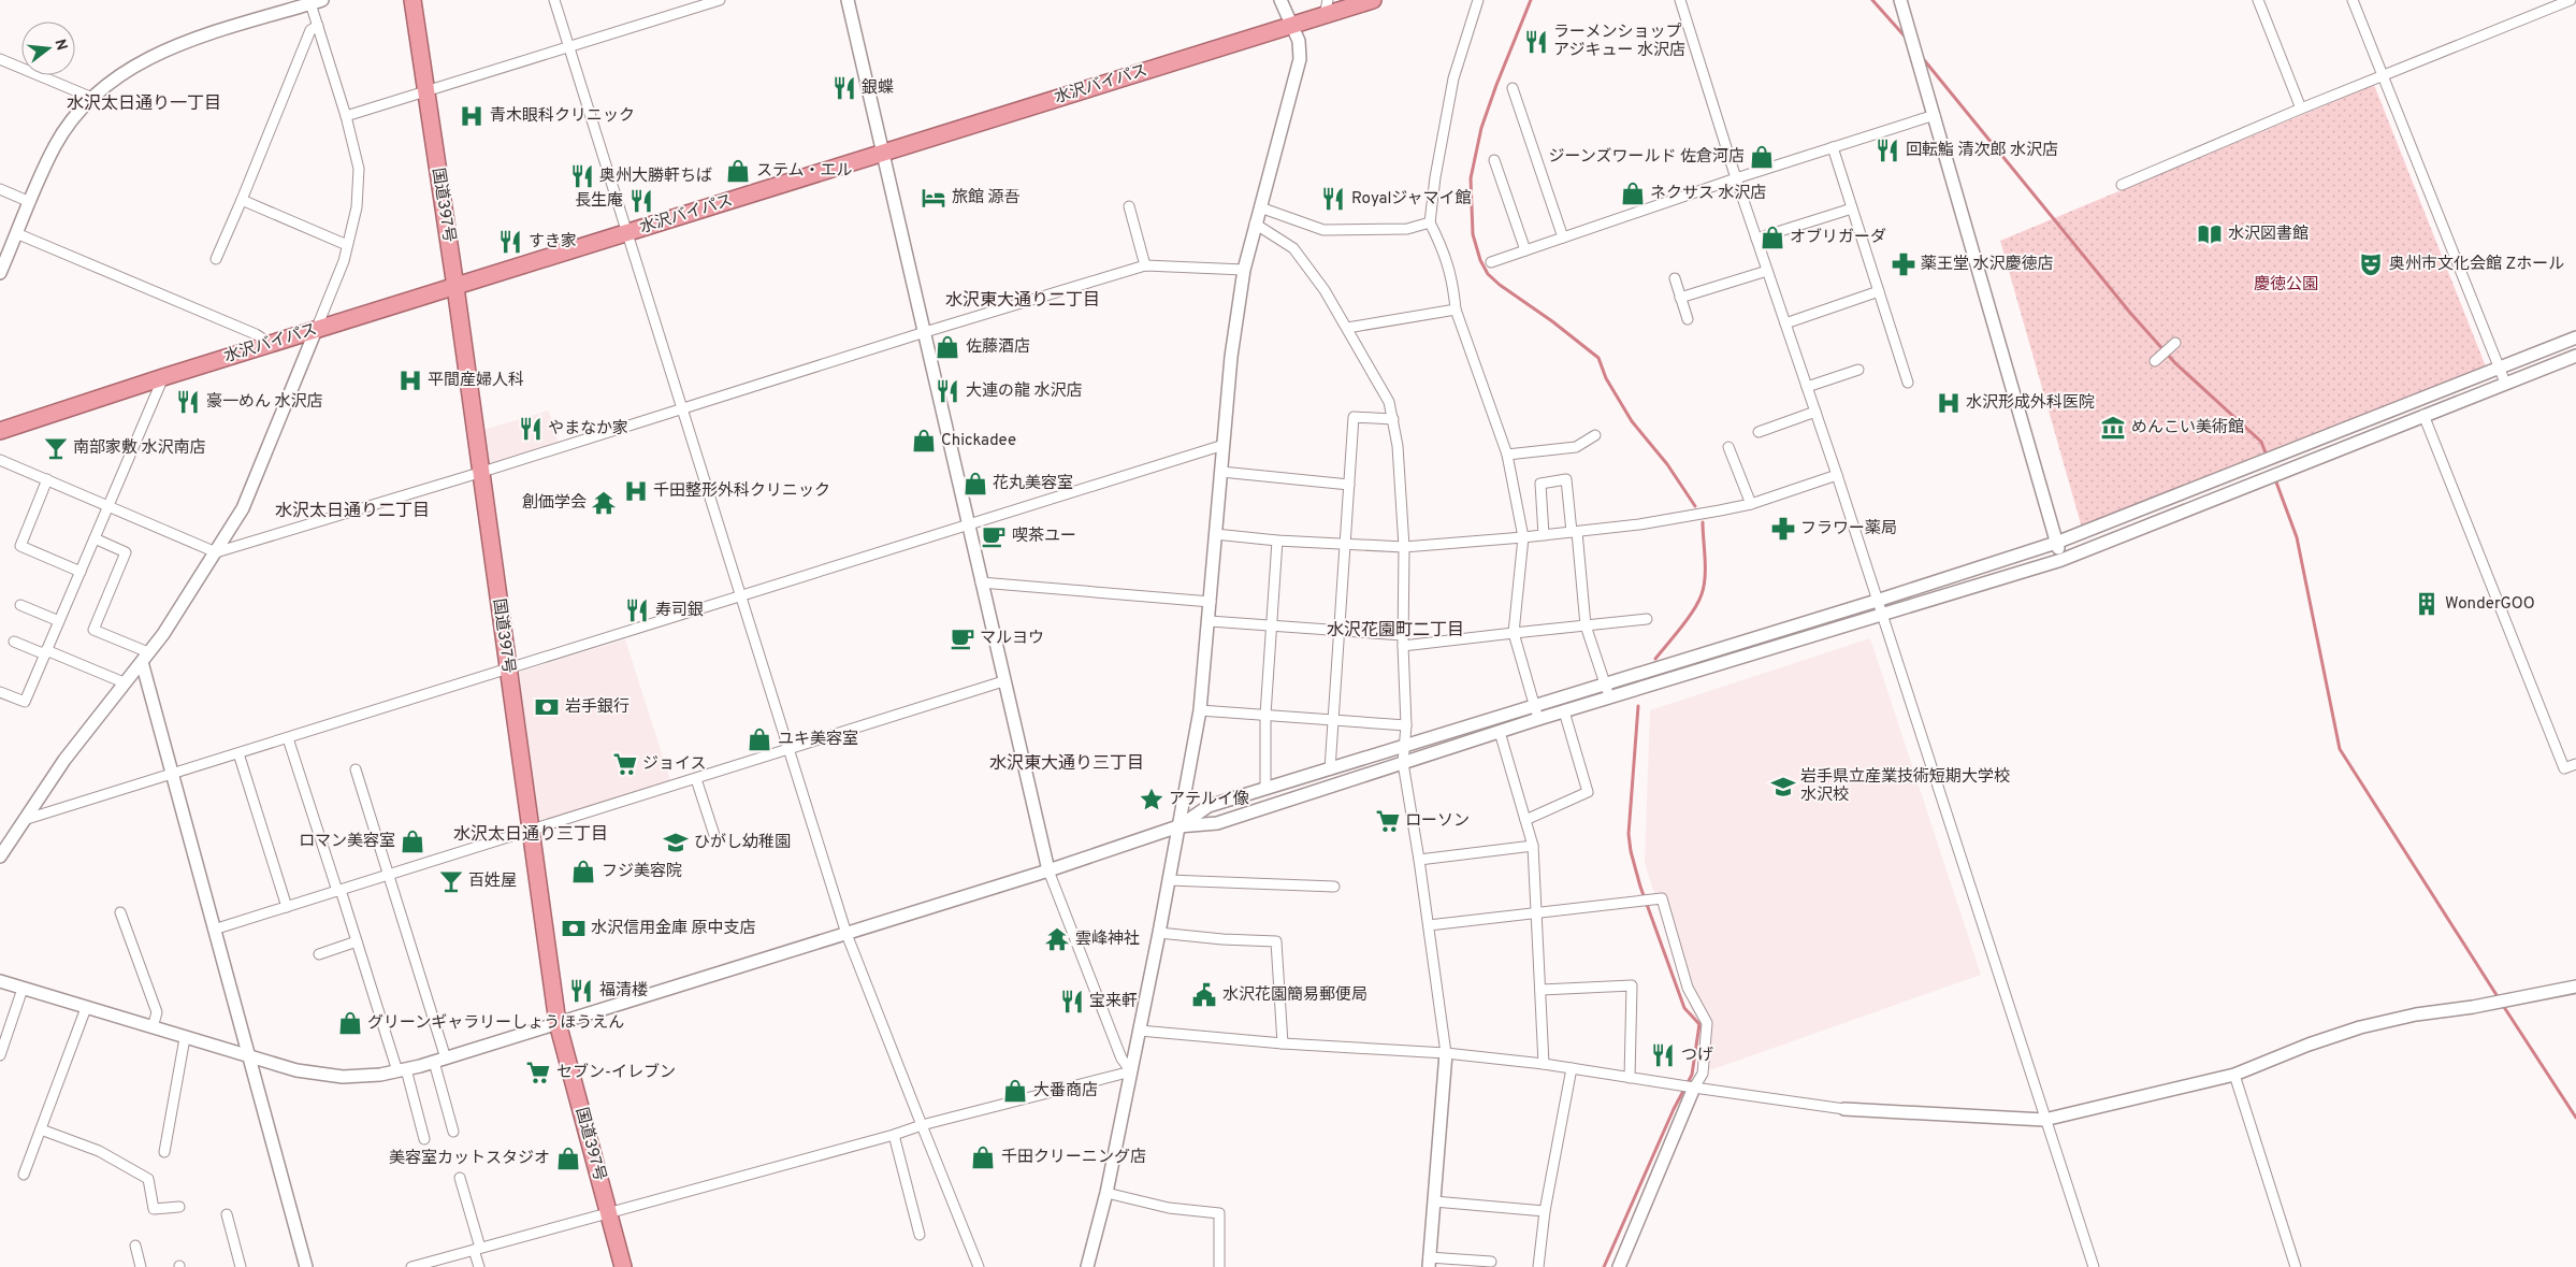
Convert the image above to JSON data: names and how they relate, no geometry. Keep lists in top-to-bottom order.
{
  "streets": {
    "highway": ["水沢バイパス", "国道397号"]
  },
  "crossings": [
    ["水沢バイパス", "国道397号"]
  ],
  "districts": [
    "水沢太日通り一丁目",
    "水沢東大通り二丁目",
    "水沢太日通り二丁目",
    "水沢花園町二丁目",
    "水沢東大通り三丁目",
    "水沢太日通り三丁目"
  ],
  "parks": ["慶徳公園"],
  "places": {
    "restaurant": [
      "ラーメンショップ アジキュー 水沢店",
      "銀蝶",
      "回転鮨 清次郎 水沢店",
      "奥州大勝軒ちば",
      "Royalジャマイ館",
      "長生庵",
      "すき家",
      "大連の龍 水沢店",
      "豪一めん 水沢店",
      "やまなか家",
      "寿司銀",
      "福清楼",
      "宝来軒",
      "つげ"
    ],
    "hospital": [
      "青木眼科クリニック",
      "平間産婦人科",
      "水沢形成外科医院",
      "千田整形外科クリニック"
    ],
    "shop": [
      "ジーンズワールド 佐倉河店",
      "ステム・エル",
      "ネクサス 水沢店",
      "オブリガーダ",
      "佐藤酒店",
      "Chickadee",
      "花丸美容室",
      "ユキ美容室",
      "ロマン美容室",
      "フジ美容院",
      "グリーンギャラリーしょうほうえん",
      "大番商店",
      "千田クリーニング店",
      "美容室カットスタジオ"
    ],
    "hotel": ["旅館 源吾"],
    "library": ["水沢図書館"],
    "pharmacy": ["薬王堂 水沢慶徳店", "フラワー薬局"],
    "theatre": ["奥州市文化会館 Zホール"],
    "museum": ["めんこい美術館"],
    "bar": ["南部家敷 水沢南店", "百姓屋"],
    "temple": ["創価学会", "雲峰神社"],
    "cafe": ["喫茶ユー", "マルヨウ"],
    "building": ["WonderGOO"],
    "bank": ["岩手銀行", "水沢信用金庫 原中支店"],
    "supermarket": ["ジョイス", "ローソン", "セブン-イレブン"],
    "school or university": ["岩手県立産業技術短期大学校 水沢校", "ひがし幼稚園"],
    "place": ["アテルイ像"],
    "public building": ["水沢花園簡易郵便局"]
  },
  "north": "right"
}
